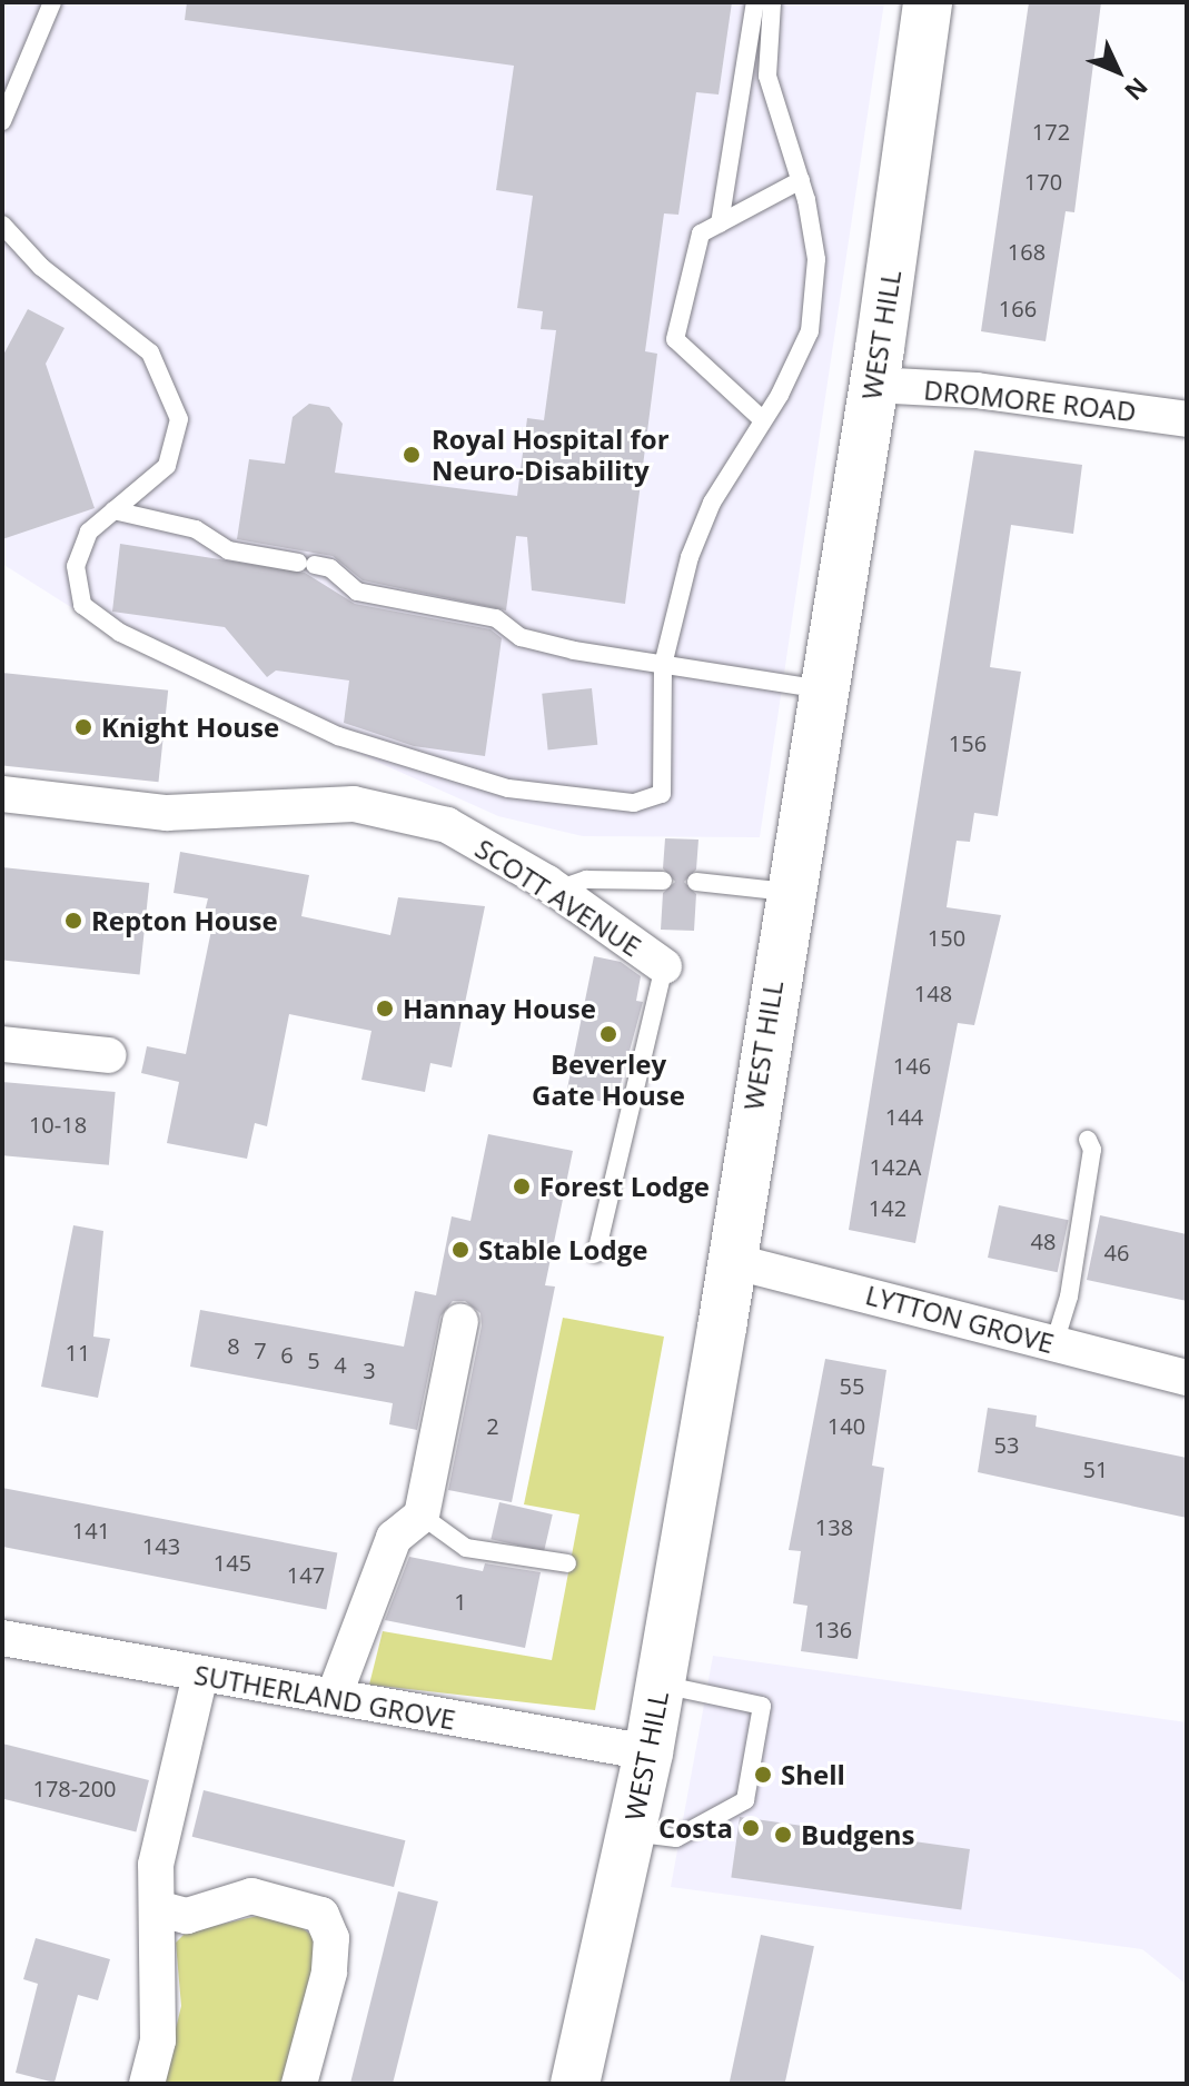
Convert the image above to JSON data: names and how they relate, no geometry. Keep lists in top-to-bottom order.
{
  "streets": {
    "highway": ["WEST HILL"],
    "street": [
      "DROMORE ROAD",
      "SCOTT AVENUE",
      "LYTTON GROVE",
      "SUTHERLAND GROVE"
    ]
  },
  "crossings": [
    ["WEST HILL", "DROMORE ROAD"],
    ["WEST HILL", "LYTTON GROVE"],
    ["WEST HILL", "SUTHERLAND GROVE"]
  ],
  "places": [
    "Royal Hospital for Neuro-Disability",
    "Knight House",
    "Repton House",
    "Hannay House",
    "Beverley Gate House",
    "Forest Lodge",
    "Stable Lodge",
    "Shell",
    "Costa",
    "Budgens"
  ],
  "house_numbers": [
    "172",
    "170",
    "168",
    "166",
    "156",
    "150",
    "148",
    "146",
    "144",
    "10-18",
    "142A",
    "142",
    "48",
    "46",
    "8",
    "7",
    "11",
    "6",
    "5",
    "4",
    "3",
    "55",
    "2",
    "140",
    "53",
    "51",
    "138",
    "141",
    "143",
    "145",
    "147",
    "1",
    "136",
    "178-200"
  ],
  "north": "bottom right"
}
